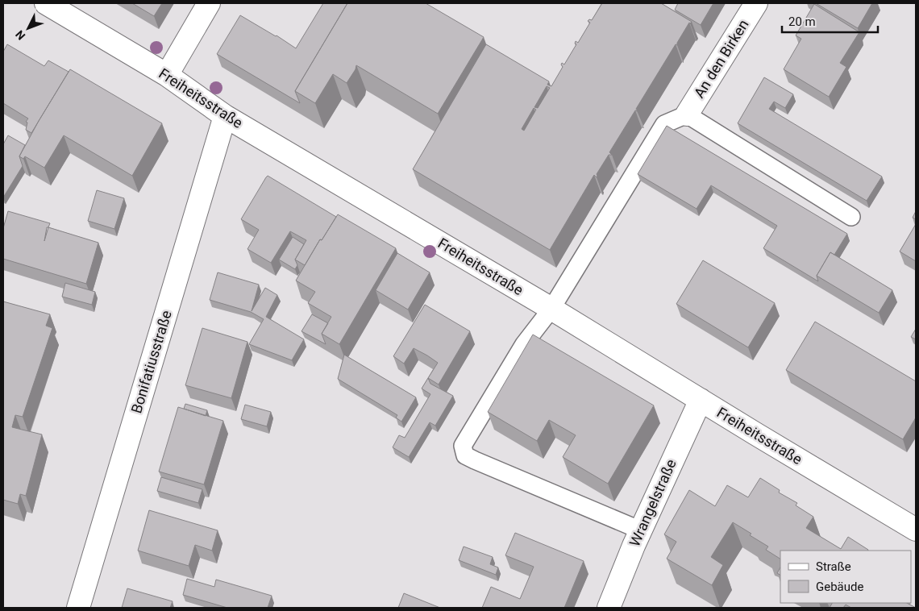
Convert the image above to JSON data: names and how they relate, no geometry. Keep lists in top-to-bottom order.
{
  "streets": {
    "street": [
      "An den Birken",
      "Freiheitsstraße",
      "Bonifatiusstraße",
      "Wrangelstraße"
    ]
  },
  "crossings": [
    ["Freiheitsstraße", "Bonifatiusstraße"],
    ["Freiheitsstraße", "Wrangelstraße"]
  ],
  "legend": ["Straße", "Gebäude"],
  "scale_bar": "20 m",
  "north": "bottom left"
}
